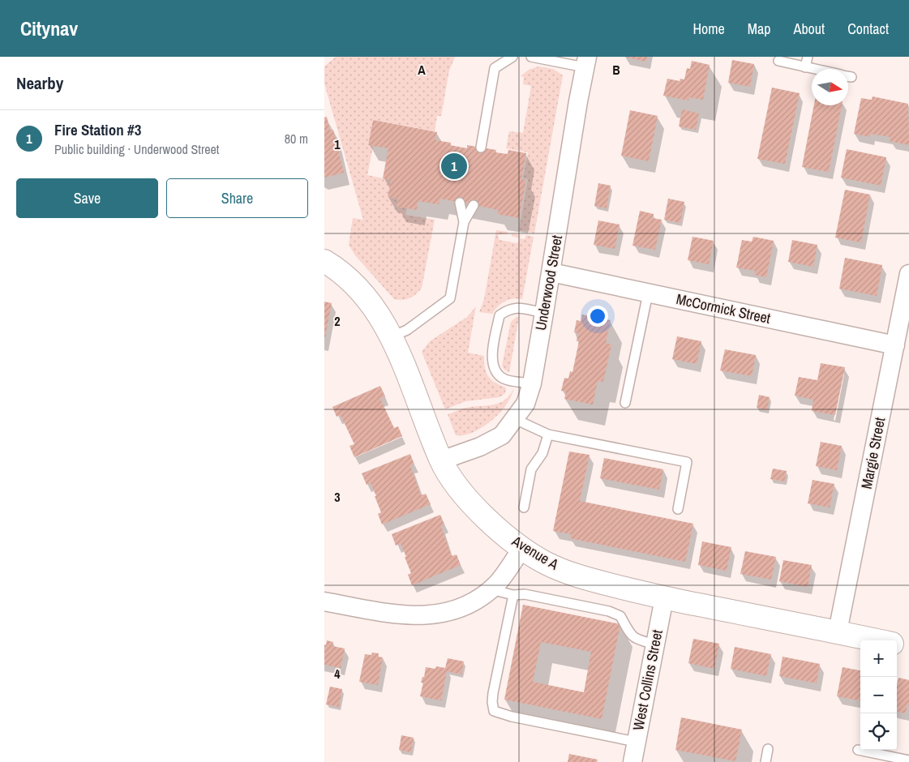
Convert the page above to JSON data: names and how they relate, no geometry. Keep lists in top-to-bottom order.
{
  "streets": {
    "street": [
      "Underwood Street",
      "McCormick Street",
      "Margie Street",
      "Avenue A",
      "West Collins Street"
    ]
  },
  "crossings": [
    ["Underwood Street", "McCormick Street"],
    ["Underwood Street", "Avenue A"],
    ["McCormick Street", "Margie Street"],
    ["Margie Street", "Avenue A"],
    ["Avenue A", "West Collins Street"]
  ],
  "north": "right",
  "page": {
    "header": "Citynav",
    "nav": [
      "Home",
      "Map",
      "About",
      "Contact"
    ],
    "heading": "Nearby",
    "list": [
      {
        "mark": "1",
        "name": "Fire Station #3",
        "note": "Public building · Underwood Street",
        "value": "80 m"
      }
    ],
    "pins": "1",
    "buttons": ["Save", "Share"],
    "map_buttons": ["+", "−"]
  },
  "grid": {
    "columns": ["A", "B"],
    "rows": [
      "1",
      "2",
      "3",
      "4"
    ]
  }
}
